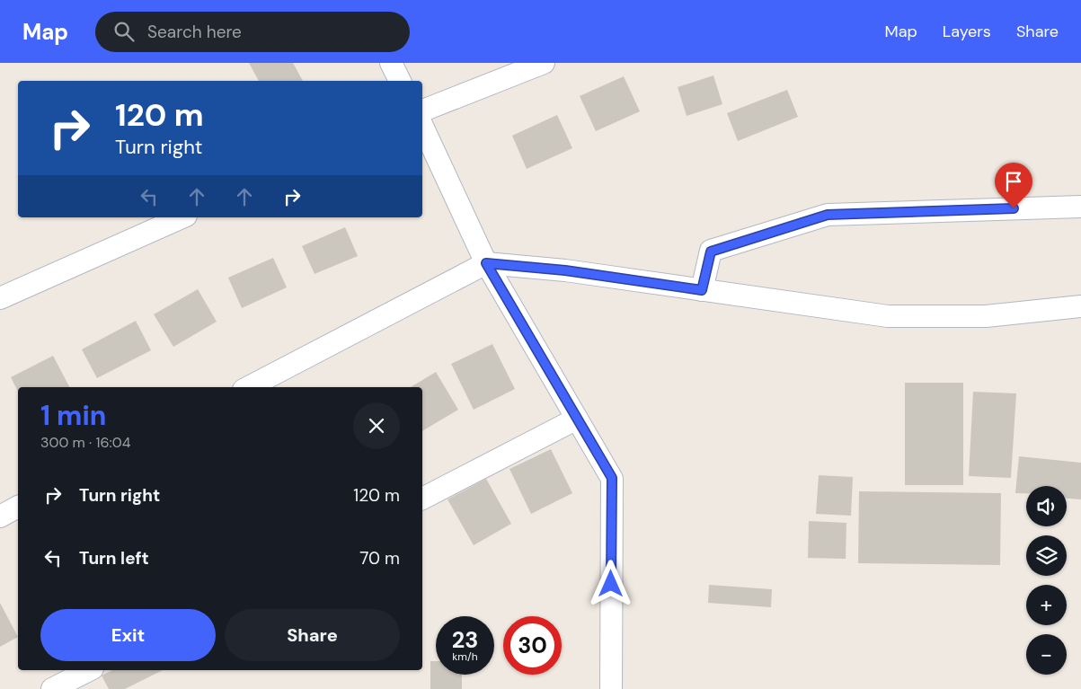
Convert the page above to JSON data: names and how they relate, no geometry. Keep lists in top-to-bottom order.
{
  "page": {
    "header": "Map",
    "search": "Search here",
    "nav": ["Map", "Layers", "Share"],
    "turn": ["120 m", "Turn right"],
    "heading": ["1 min", "300 m · 16:04"],
    "list": [
      {
        "name": "Turn right",
        "value": "120 m"
      },
      {
        "name": "Turn left",
        "value": "70 m"
      }
    ],
    "map_buttons": ["+", "−"],
    "buttons": ["Exit", "Share"],
    "speed": "23 km/h",
    "limit": "30"
  }
}
